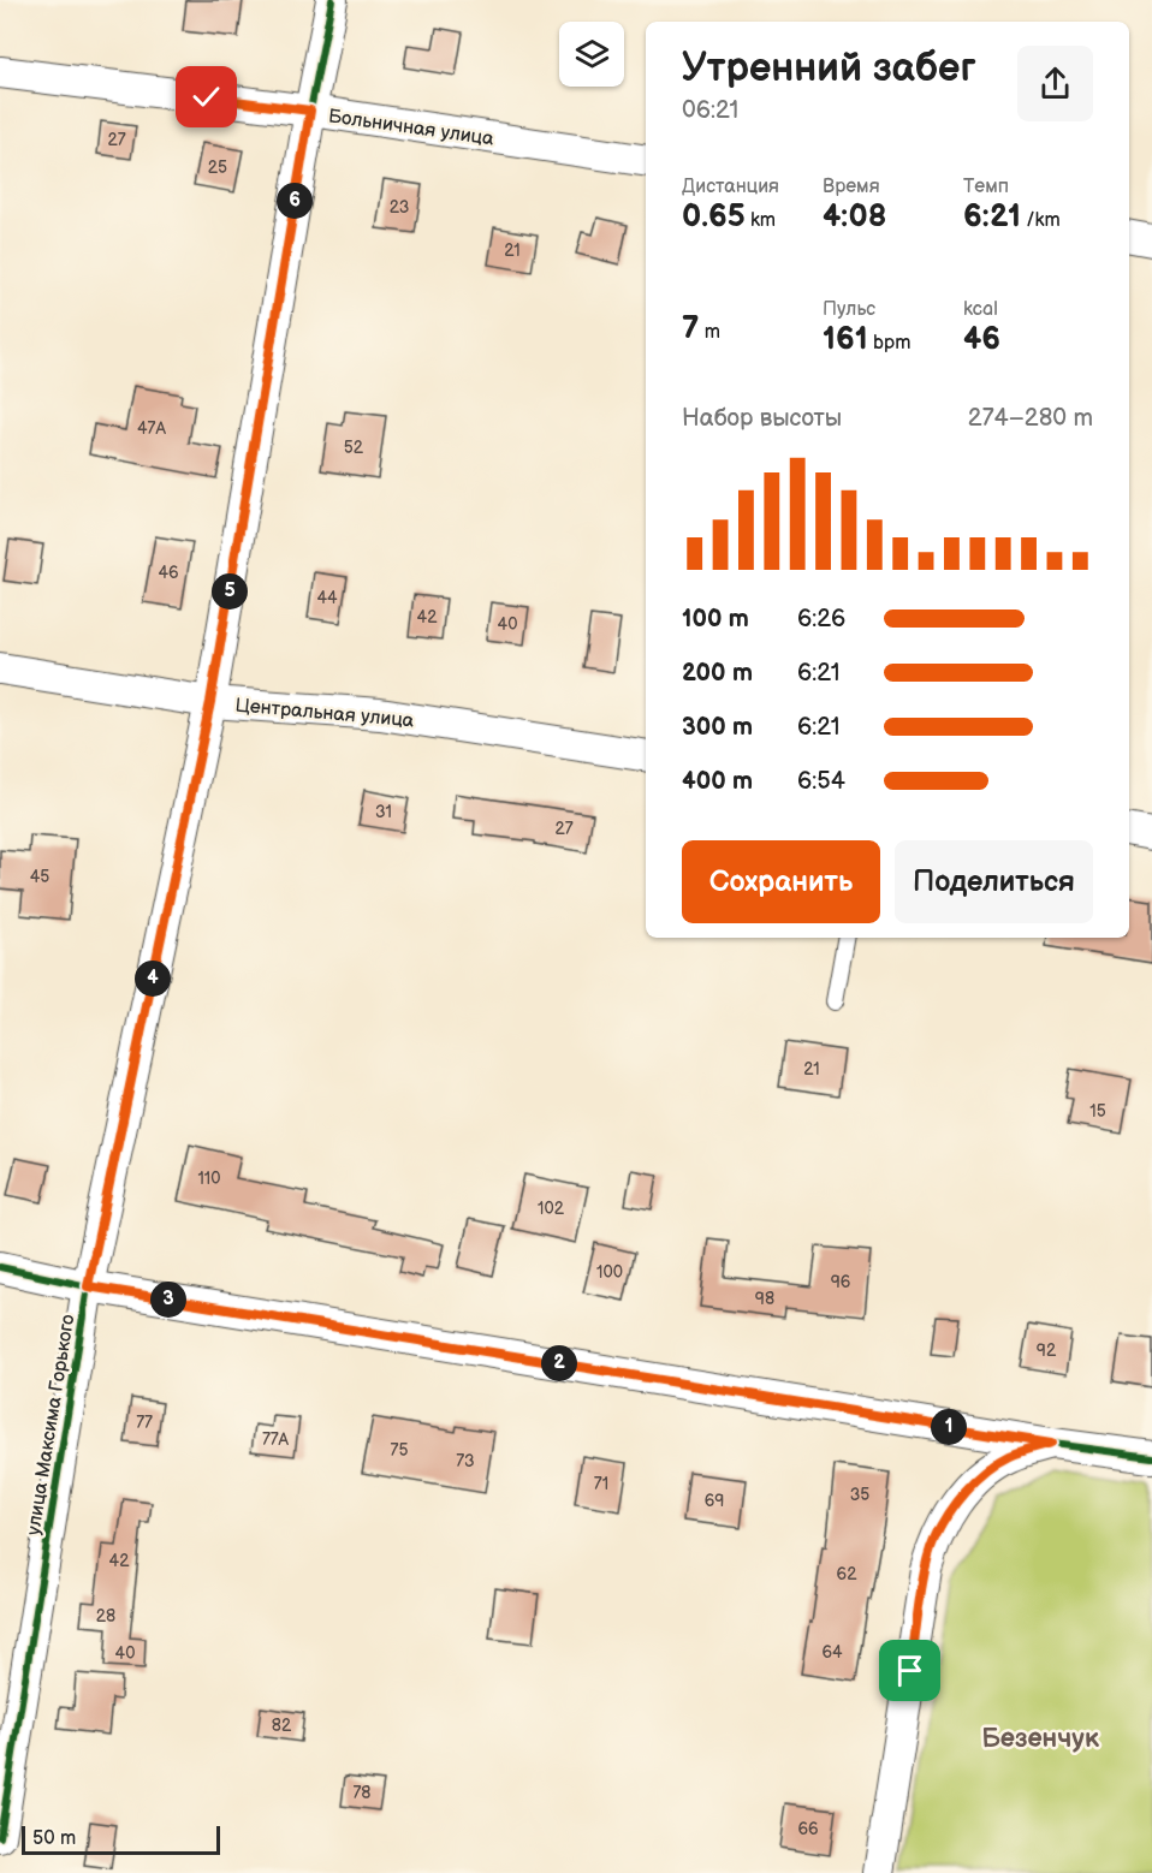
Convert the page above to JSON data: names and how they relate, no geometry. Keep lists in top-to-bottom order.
{
  "streets": {
    "street": ["Больничная улица", "Центральная улица", "улица Максима Горького"]
  },
  "crossings": [
    ["Больничная улица", "улица Максима Горького"],
    ["Центральная улица", "улица Максима Горького"]
  ],
  "districts": ["Безенчук"],
  "house_numbers": [
    "27",
    "25",
    "23",
    "21",
    "47А",
    "52",
    "46",
    "44",
    "42",
    "40",
    "31",
    "27",
    "45",
    "21",
    "15",
    "110",
    "102",
    "100",
    "96",
    "98",
    "92",
    "77",
    "77А",
    "75",
    "73",
    "71",
    "35",
    "69",
    "42",
    "62",
    "28",
    "64",
    "40",
    "82",
    "78",
    "66"
  ],
  "scale_bar": "50 m",
  "page": {
    "heading": ["Утренний забег", "06:21"],
    "stats": [
      ["Дистанция", "0.65 km"],
      ["Время", "4:08"],
      ["Темп", "6:21 /km"],
      ["7 m"],
      ["Пульс", "161 bpm"],
      ["kcal", "46"]
    ],
    "pins": [
      "6",
      "5",
      "4",
      "3",
      "2",
      "1"
    ],
    "chart": ["Набор высоты", "274–280 m"],
    "list": [
      {
        "name": "100 m",
        "note": "6:26"
      },
      {
        "name": "200 m",
        "note": "6:21"
      },
      {
        "name": "300 m",
        "note": "6:21"
      },
      {
        "name": "400 m",
        "note": "6:54"
      }
    ],
    "buttons": ["Сохранить", "Поделиться"],
    "scale": "50 m"
  }
}
